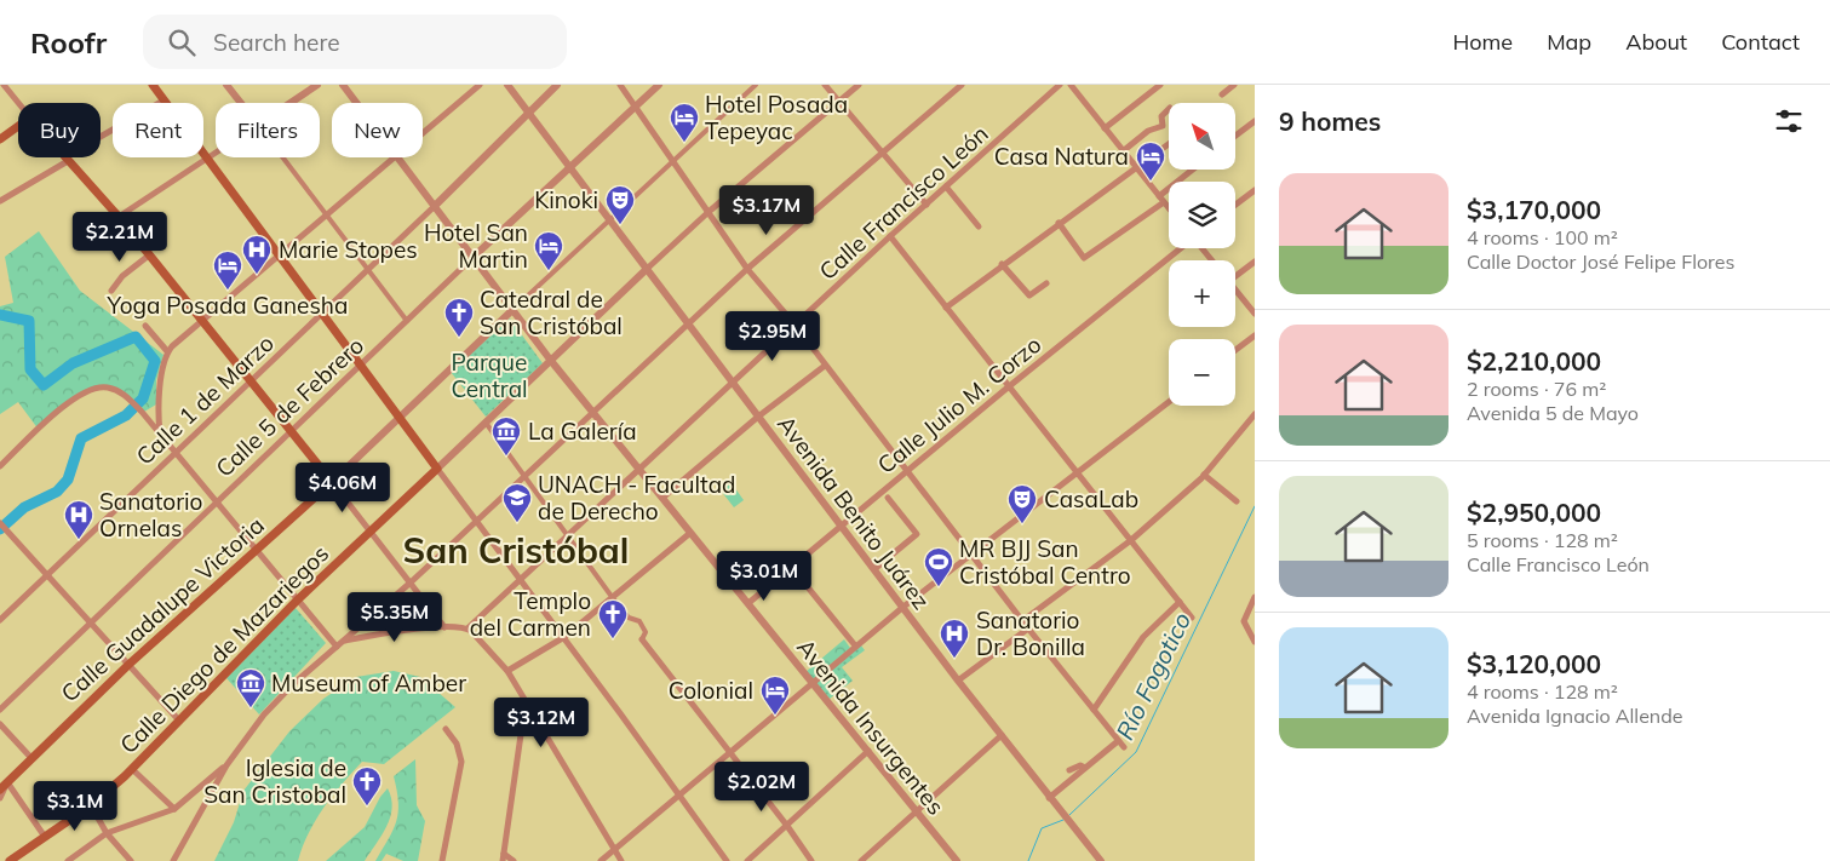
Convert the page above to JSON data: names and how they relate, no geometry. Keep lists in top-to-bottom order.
{
  "streets": {
    "main road": ["Calle Guadalupe Victoria", "Calle Diego de Mazariegos"],
    "street": [
      "Calle Francisco León",
      "Calle 1 de Marzo",
      "Calle Julio M. Corzo",
      "Calle 5 de Febrero",
      "Avenida Benito Juárez",
      "Avenida Insurgentes"
    ]
  },
  "crossings": [
    ["Calle Francisco León", "Avenida Benito Juárez"],
    ["Calle Francisco León", "Avenida Insurgentes"],
    ["Calle 1 de Marzo", "Avenida Insurgentes"],
    ["Calle Julio M. Corzo", "Avenida Benito Juárez"],
    ["Calle Julio M. Corzo", "Avenida Insurgentes"],
    ["Calle 5 de Febrero", "Avenida Insurgentes"],
    ["Calle Guadalupe Victoria", "Avenida Insurgentes"]
  ],
  "districts": ["San Cristóbal"],
  "water": ["Río Fogotico"],
  "parks": ["Parque Central"],
  "places": {
    "hotel": [
      "Hotel Posada Tepeyac",
      "Casa Natura",
      "Hotel San Martin",
      "Yoga Posada Ganesha",
      "Colonial"
    ],
    "theatre": ["Kinoki", "CasaLab"],
    "hospital": ["Marie Stopes", "Sanatorio Ornelas", "Sanatorio Dr. Bonilla"],
    "church": ["Catedral de San Cristóbal", "Templo del Carmen", "Iglesia de San Cristobal"],
    "museum": ["La Galería", "Museum of Amber"],
    "school or university": ["UNACH - Facultad de Derecho"],
    "sports": ["MR BJJ San Cristóbal Centro"]
  },
  "north": "top left",
  "page": {
    "header": "Roofr",
    "search": "Search here",
    "nav": [
      "Home",
      "Map",
      "About",
      "Contact"
    ],
    "heading": "9 homes",
    "map_buttons": ["+", "−"],
    "chip": [
      "Buy",
      "Rent",
      "Filters",
      "New"
    ],
    "list": [
      {
        "name": "$3,170,000",
        "note": "4 rooms · 100 m² · Calle Doctor José Felipe Flores"
      },
      {
        "name": "$2,210,000",
        "note": "2 rooms · 76 m² · Avenida 5 de Mayo"
      },
      {
        "name": "$2,950,000",
        "note": "5 rooms · 128 m² · Calle Francisco León"
      },
      {
        "name": "$3,120,000",
        "note": "4 rooms · 128 m² · Avenida Ignacio Allende"
      }
    ],
    "price": [
      "$3.17M",
      "$2.21M",
      "$2.95M",
      "$4.06M",
      "$3.01M",
      "$5.35M",
      "$3.12M",
      "$2.02M",
      "$3.1M"
    ]
  }
}
